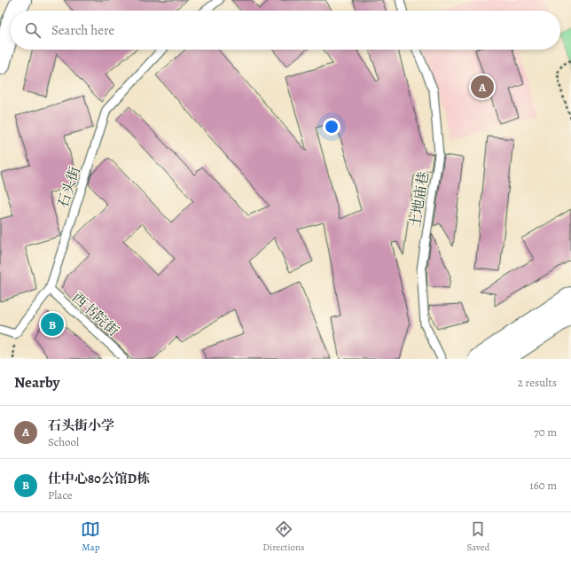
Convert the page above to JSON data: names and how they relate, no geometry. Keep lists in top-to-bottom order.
{
  "streets": {
    "lane": ["石头街", "土地庙巷", "西书院街"]
  },
  "crossings": [
    ["石头街", "西书院街"]
  ],
  "page": {
    "search": "Search here",
    "pins": ["A", "B"],
    "heading": ["Nearby", "2 results"],
    "list": [
      {
        "mark": "A",
        "name": "石头街小学",
        "note": "School",
        "value": "70 m"
      },
      {
        "mark": "B",
        "name": "仕中心80公馆D栋",
        "note": "Place",
        "value": "160 m"
      }
    ],
    "nav": ["Map", "Directions", "Saved"]
  }
}
